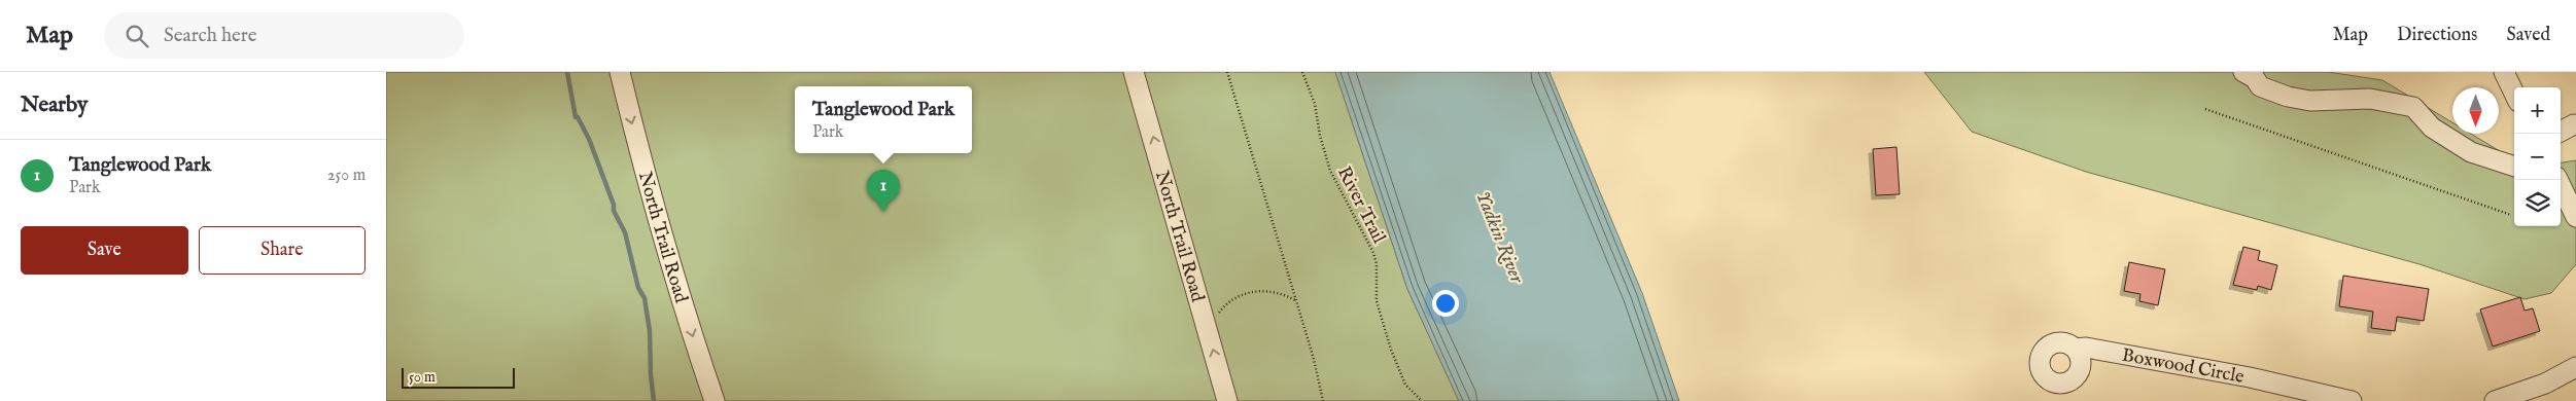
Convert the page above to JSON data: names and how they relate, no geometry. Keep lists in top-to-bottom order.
{
  "streets": {
    "street": ["North Trail Road", "Boxwood Circle"],
    "path": ["River Trail"]
  },
  "water": ["Yadkin River"],
  "scale_bar": "50 m",
  "north": "bottom",
  "page": {
    "header": "Map",
    "search": "Search here",
    "nav": ["Map", "Directions", "Saved"],
    "heading": "Nearby",
    "popup": ["Tanglewood Park", "Park"],
    "map_buttons": ["+", "−"],
    "list": [
      {
        "mark": "1",
        "name": "Tanglewood Park",
        "note": "Park",
        "value": "250 m"
      }
    ],
    "pins": "1",
    "buttons": ["Save", "Share"],
    "scale": "50 m"
  }
}
